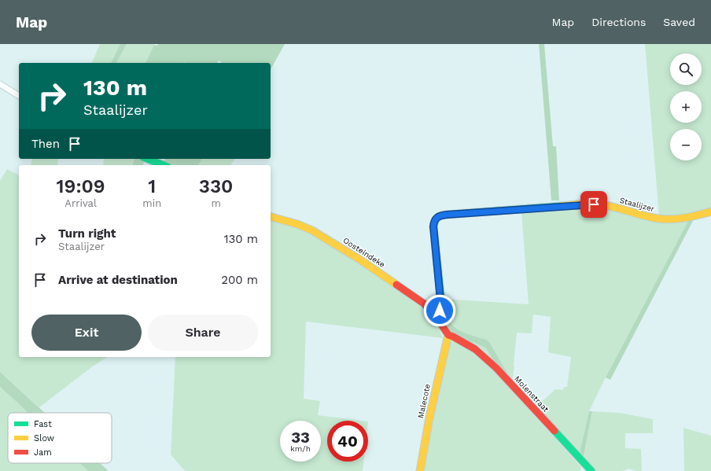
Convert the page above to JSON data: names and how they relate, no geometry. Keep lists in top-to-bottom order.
{
  "streets": {
    "street": [
      "Staalijzer",
      "Oosteindeke",
      "Molenstraat",
      "Malecote"
    ]
  },
  "crossings": [
    ["Staalijzer", "Oosteindeke"],
    ["Oosteindeke", "Molenstraat"],
    ["Oosteindeke", "Malecote"],
    ["Molenstraat", "Malecote"]
  ],
  "legend": ["Fast", "Slow", "Jam"],
  "page": {
    "header": "Map",
    "nav": ["Map", "Directions", "Saved"],
    "map_buttons": ["+", "−"],
    "turn": ["130 m", "Staalijzer"],
    "then": "Then",
    "eta": [
      "19:09",
      "Arrival",
      "1",
      "min",
      "330",
      "m"
    ],
    "list": [
      {
        "name": "Turn right",
        "note": "Staalijzer",
        "value": "130 m"
      },
      {
        "name": "Arrive at destination",
        "value": "200 m"
      }
    ],
    "buttons": ["Exit", "Share"],
    "speed": "33 km/h",
    "limit": "40"
  }
}
